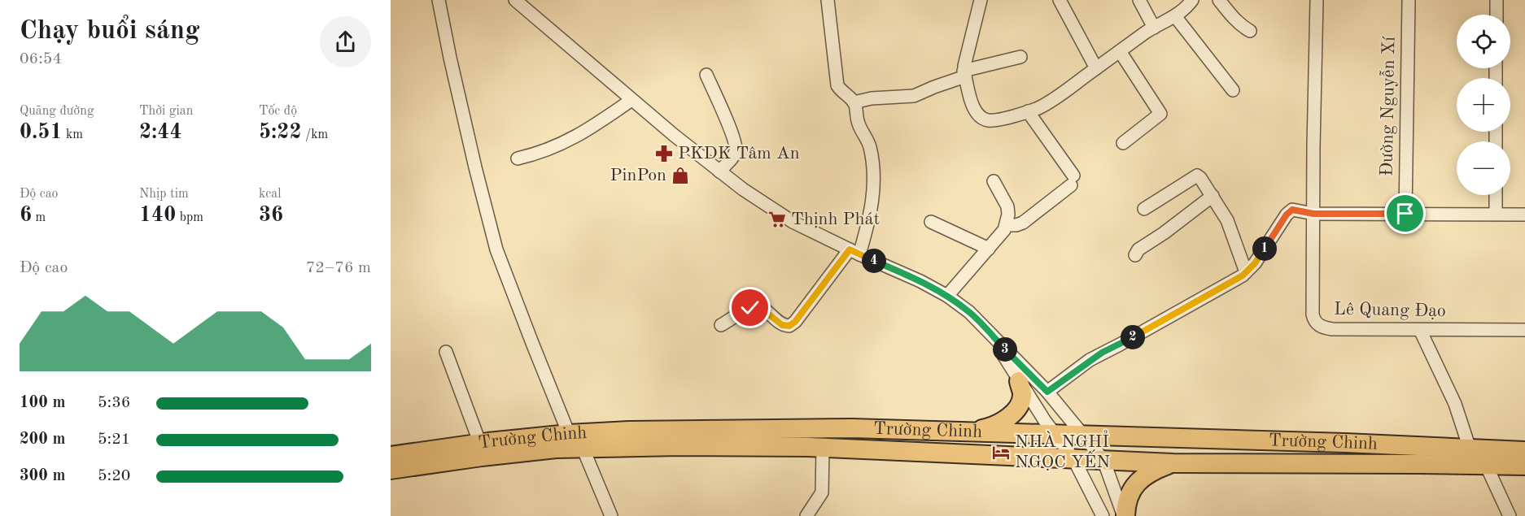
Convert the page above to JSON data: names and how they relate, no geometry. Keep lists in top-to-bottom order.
{
  "streets": {
    "highway": ["Trường Chinh"],
    "street": ["Đường Nguyễn Xí", "Lê Quang Đạo"]
  },
  "places": {
    "pharmacy": ["PKDK Tâm An"],
    "shop": ["PinPon"],
    "supermarket": ["Thịnh Phát"],
    "hotel": ["NHÀ NGHỈ NGỌC YẾN"]
  },
  "page": {
    "heading": ["Chạy buổi sáng", "06:54"],
    "map_buttons": ["+", "−"],
    "stats": [
      ["Quãng đường", "0.51 km"],
      ["Thời gian", "2:44"],
      ["Tốc độ", "5:22 /km"],
      ["Độ cao", "6 m"],
      ["Nhịp tim", "140 bpm"],
      ["kcal", "36"]
    ],
    "pins": [
      "1",
      "4",
      "2",
      "3"
    ],
    "chart": ["Độ cao", "72–76 m"],
    "list": [
      {
        "name": "100 m",
        "note": "5:36"
      },
      {
        "name": "200 m",
        "note": "5:21"
      },
      {
        "name": "300 m",
        "note": "5:20"
      }
    ]
  }
}
